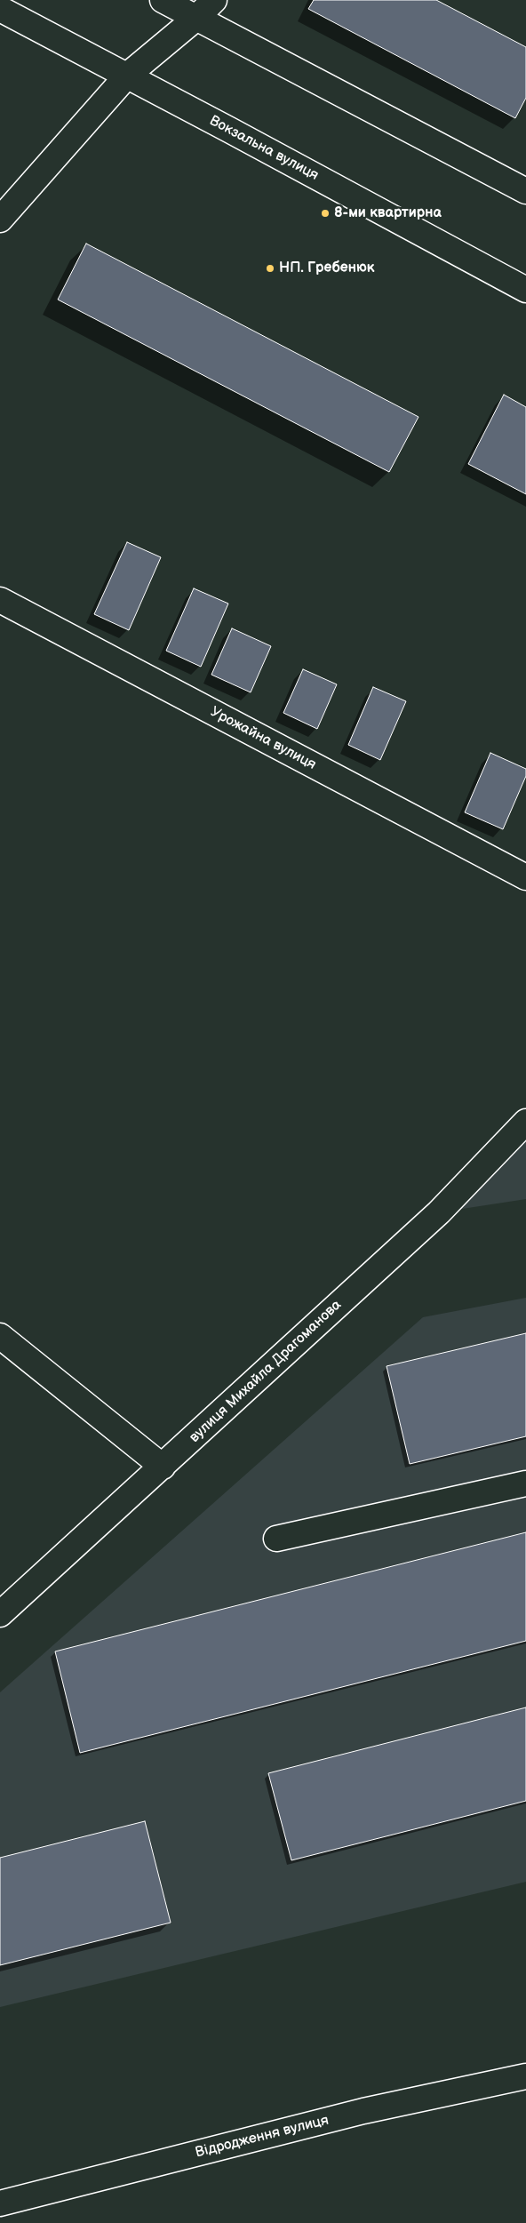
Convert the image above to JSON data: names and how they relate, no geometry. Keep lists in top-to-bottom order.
{
  "streets": {
    "street": [
      "Вокзальна вулиця",
      "Урожайна вулиця",
      "вулиця Михайла Драгоманова",
      "Відродження вулиця"
    ]
  },
  "places": ["8-ми квартирна", "НП. Гребенюк"]
}
